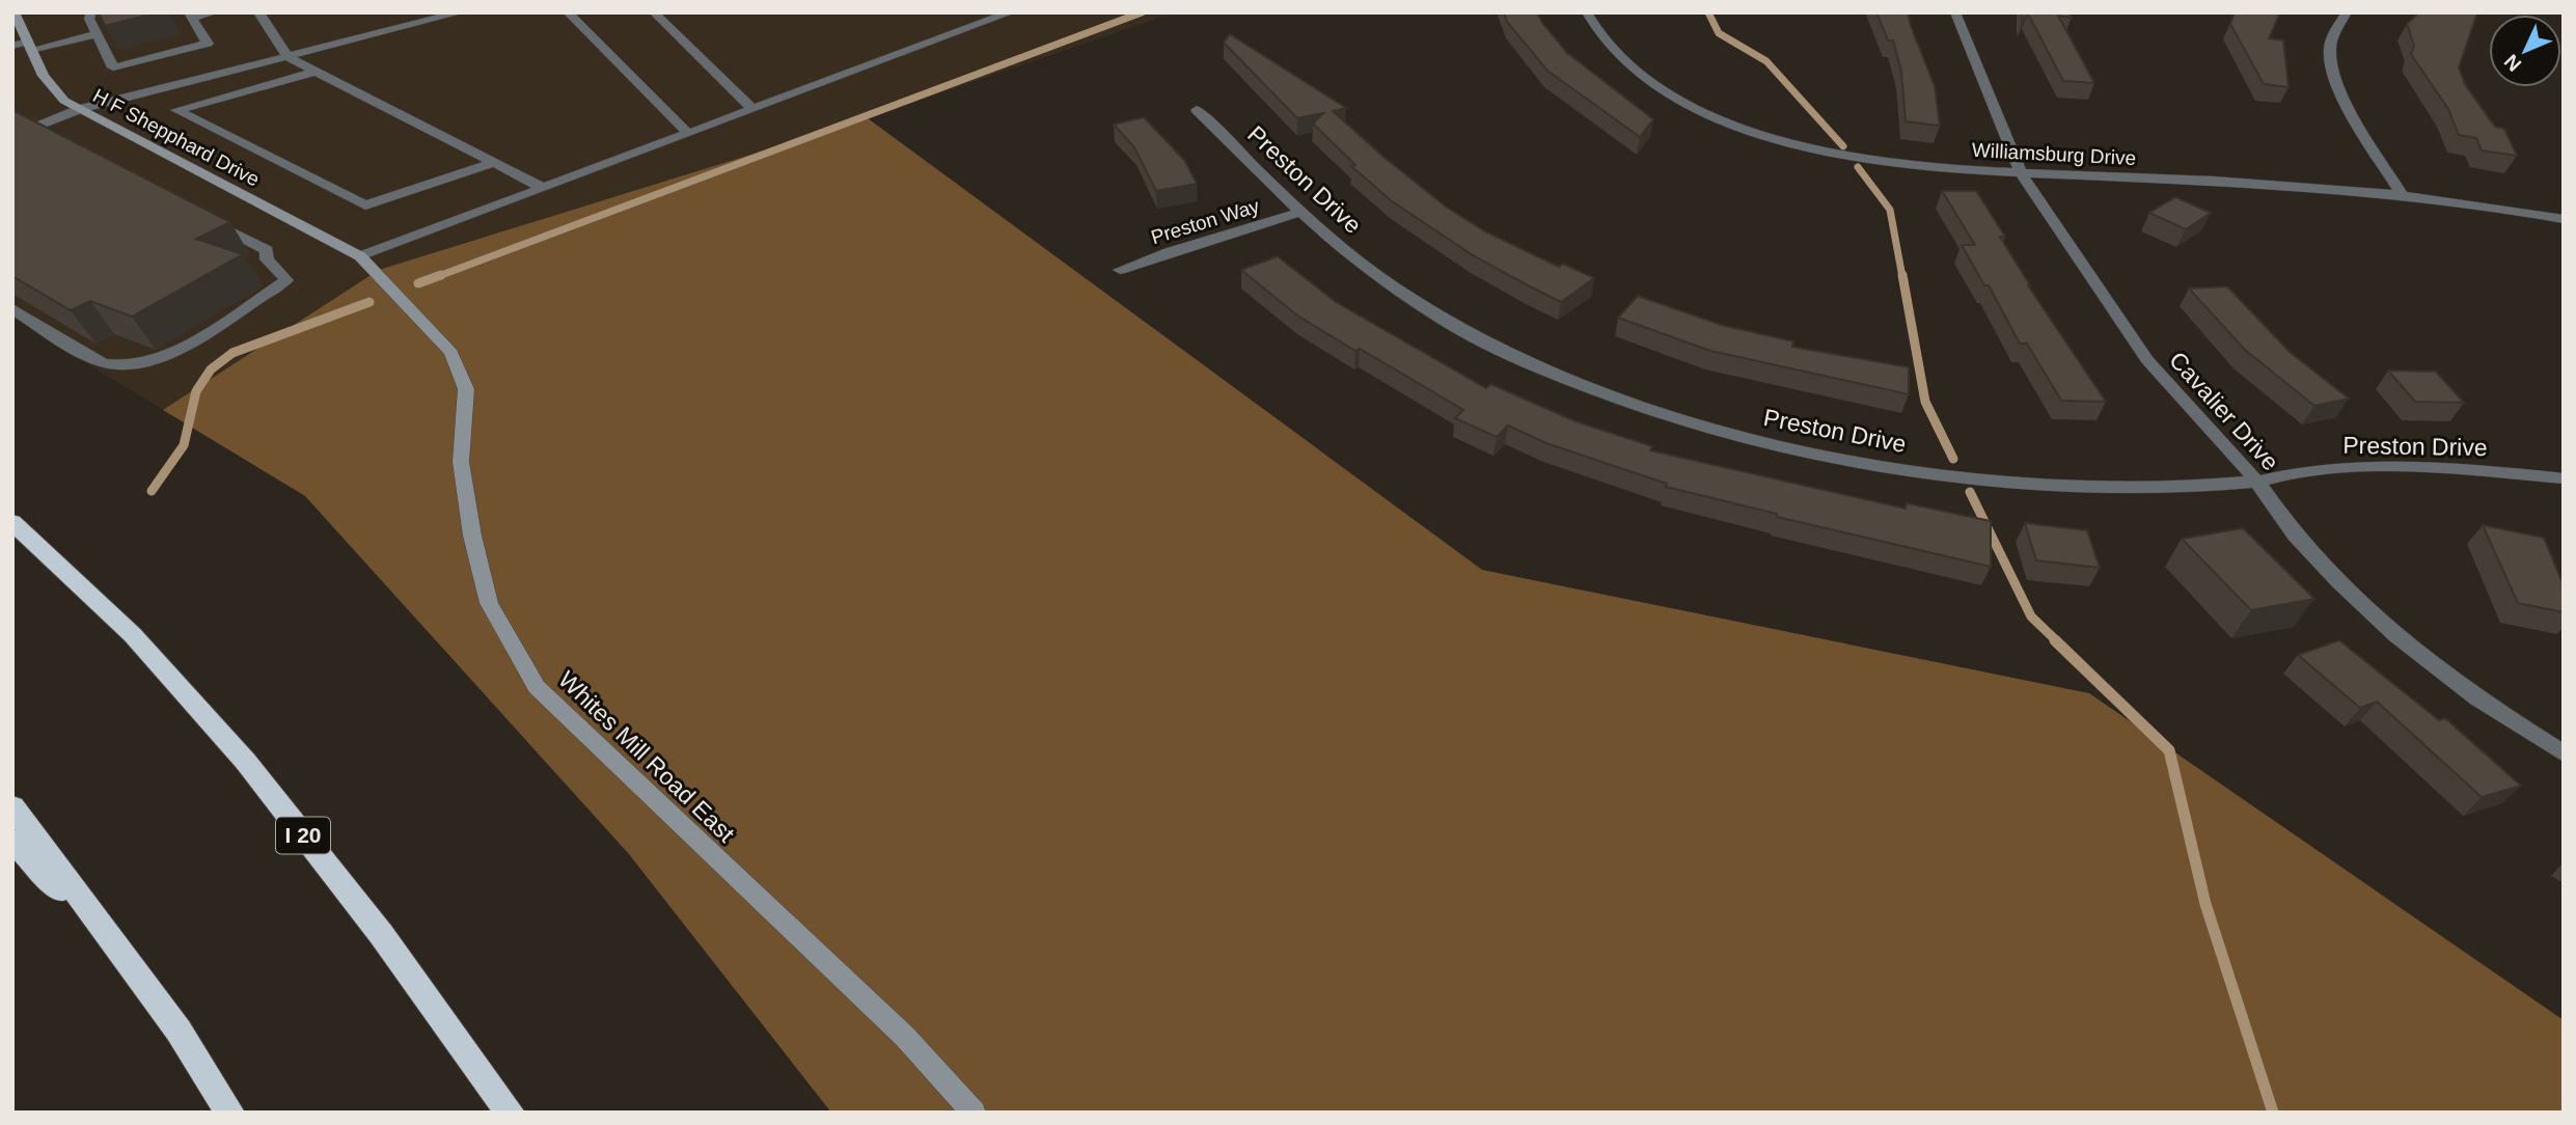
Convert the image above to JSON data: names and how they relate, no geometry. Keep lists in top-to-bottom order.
{
  "streets": {
    "highway": ["I 20"],
    "street": [
      "H F Shepphard Drive",
      "Williamsburg Drive",
      "Preston Drive",
      "Preston Way",
      "Cavalier Drive",
      "Whites Mill Road East"
    ]
  },
  "crossings": [
    ["H F Shepphard Drive", "Whites Mill Road East"],
    ["Williamsburg Drive", "Cavalier Drive"],
    ["Preston Drive", "Preston Way"],
    ["Preston Drive", "Cavalier Drive"]
  ],
  "north": "bottom left"
}
